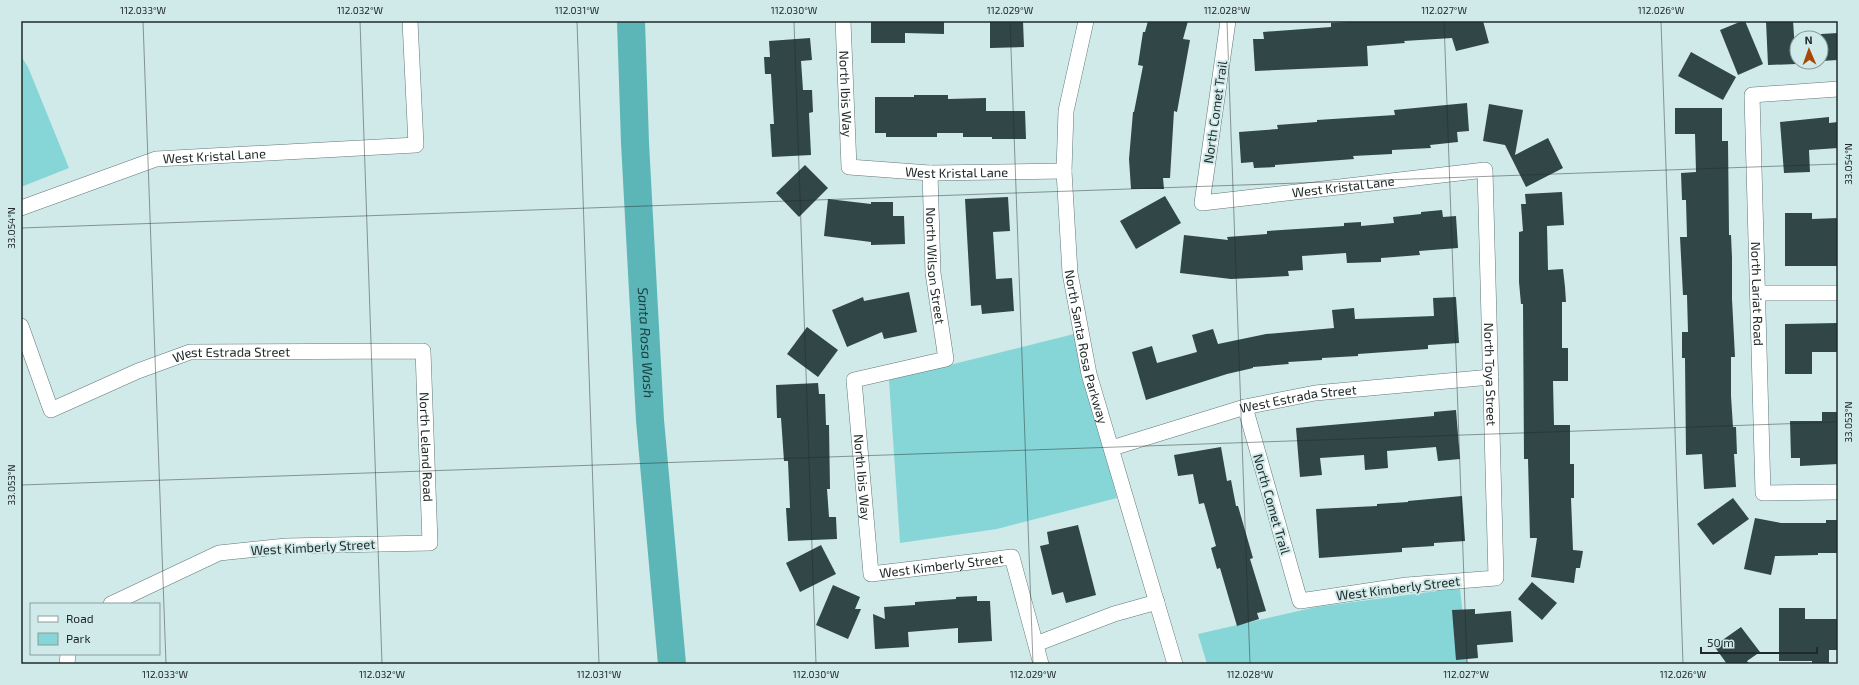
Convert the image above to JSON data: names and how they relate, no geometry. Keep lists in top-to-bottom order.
{
  "streets": {
    "street": [
      "North Ibis Way",
      "North Comet Trail",
      "West Kristal Lane",
      "North Wilson Street",
      "North Lariat Road",
      "North Santa Rosa Parkway",
      "West Estrada Street",
      "North Toya Street",
      "North Leland Road",
      "West Kimberly Street"
    ]
  },
  "crossings": [
    ["North Ibis Way", "West Kristal Lane"],
    ["North Ibis Way", "North Wilson Street"],
    ["North Ibis Way", "West Kimberly Street"],
    ["North Comet Trail", "West Kristal Lane"],
    ["North Comet Trail", "West Estrada Street"],
    ["North Comet Trail", "West Kimberly Street"],
    ["West Kristal Lane", "North Wilson Street"],
    ["West Kristal Lane", "North Santa Rosa Parkway"],
    ["West Kristal Lane", "North Toya Street"],
    ["North Santa Rosa Parkway", "West Estrada Street"],
    ["West Estrada Street", "North Toya Street"],
    ["West Estrada Street", "North Leland Road"],
    ["North Toya Street", "West Kimberly Street"],
    ["North Leland Road", "West Kimberly Street"]
  ],
  "water": ["Santa Rosa Wash"],
  "legend": ["Road", "Park"],
  "scale_bar": "50 m",
  "north": "top",
  "coordinates": [
    "112.033°W",
    "112.032°W",
    "112.031°W",
    "112.030°W",
    "112.029°W",
    "112.028°W",
    "112.027°W",
    "112.026°W",
    "33.054°N",
    "33.053°N"
  ]
}
